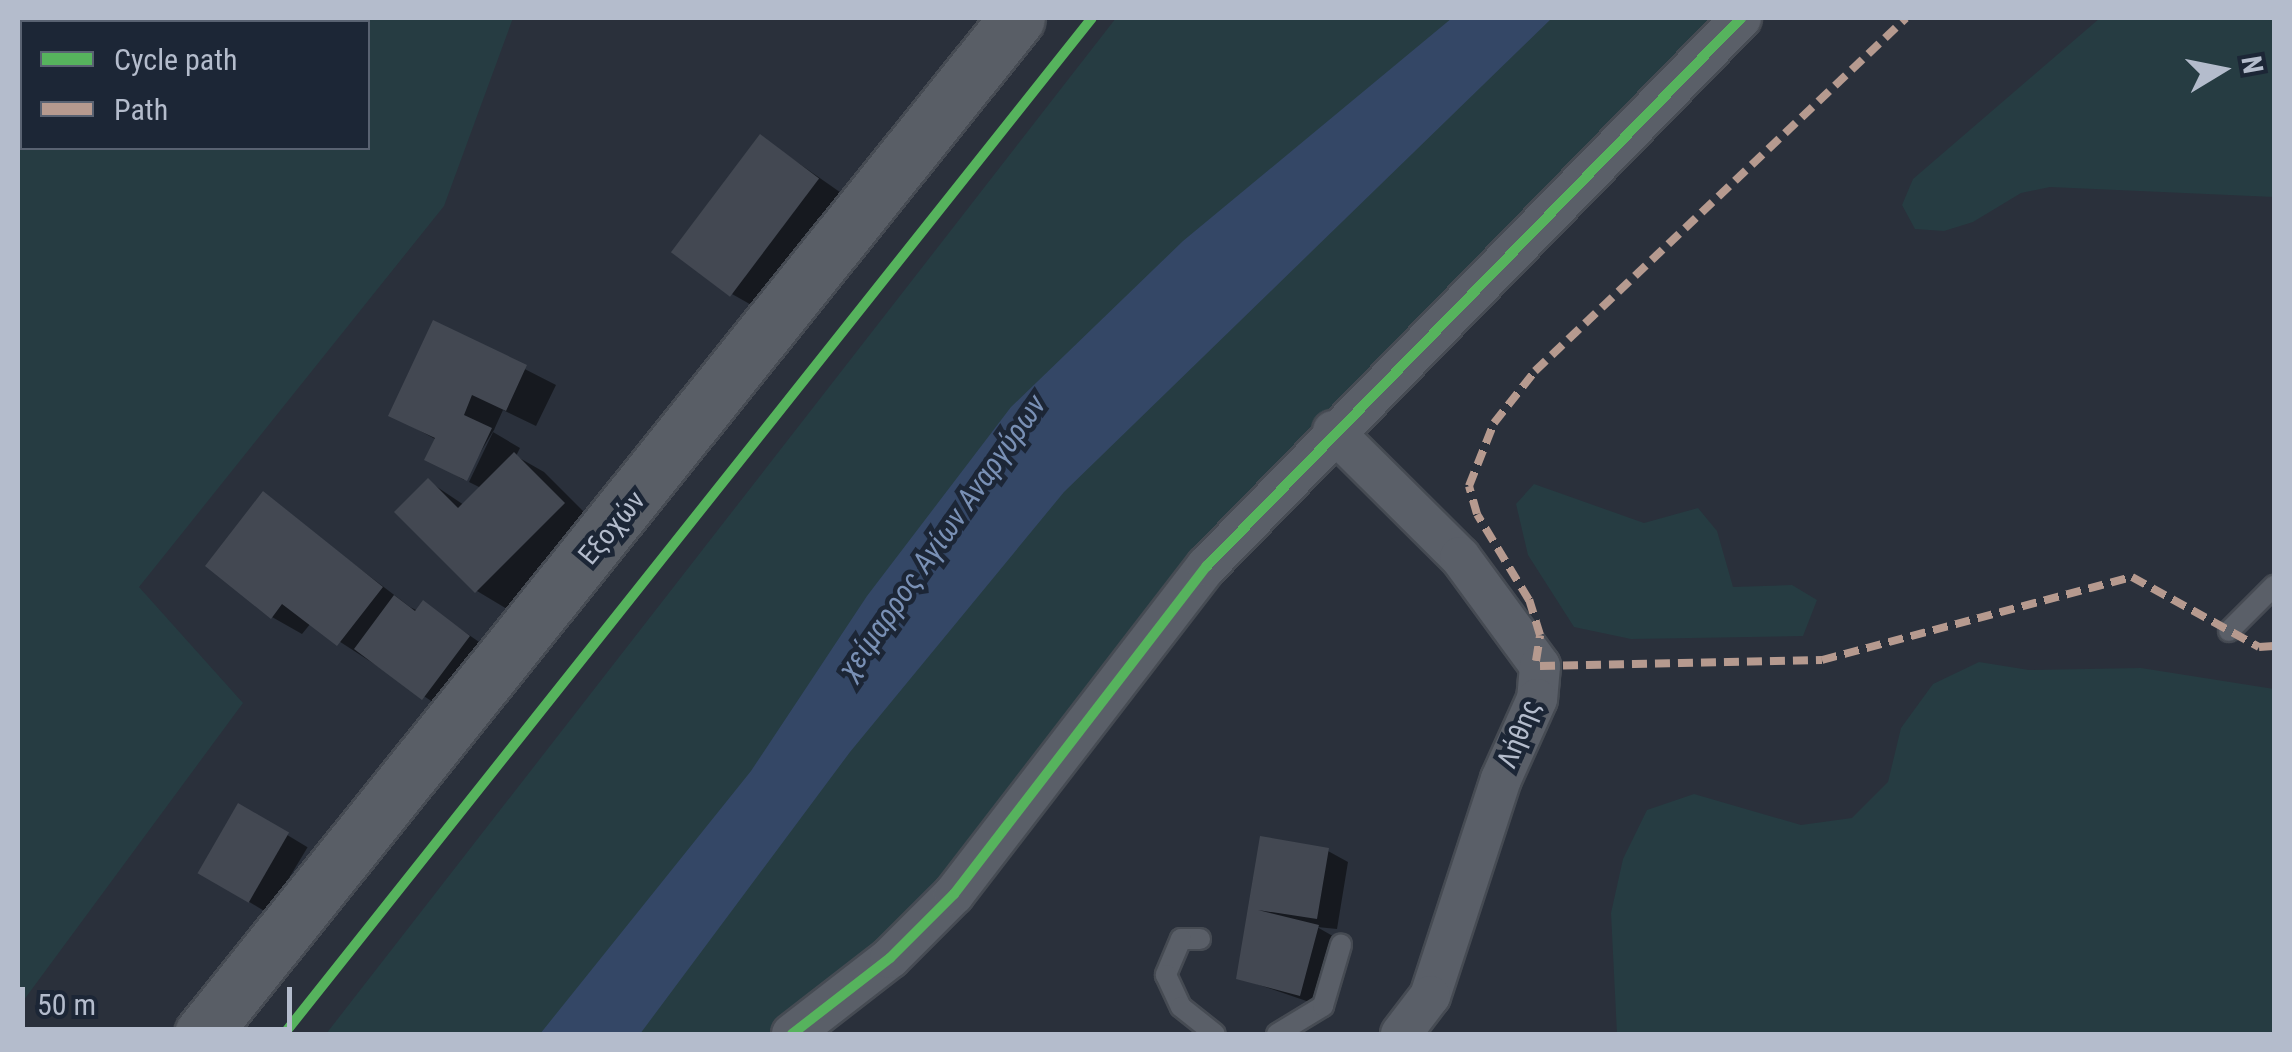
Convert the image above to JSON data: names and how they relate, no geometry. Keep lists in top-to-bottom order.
{
  "streets": {
    "main road": ["Εξοχών"],
    "street": ["Λήθης"]
  },
  "water": ["χείμαρρος Αγίων Αναργύρων"],
  "legend": ["Cycle path", "Path"],
  "scale_bar": "50 m",
  "north": "right"
}
